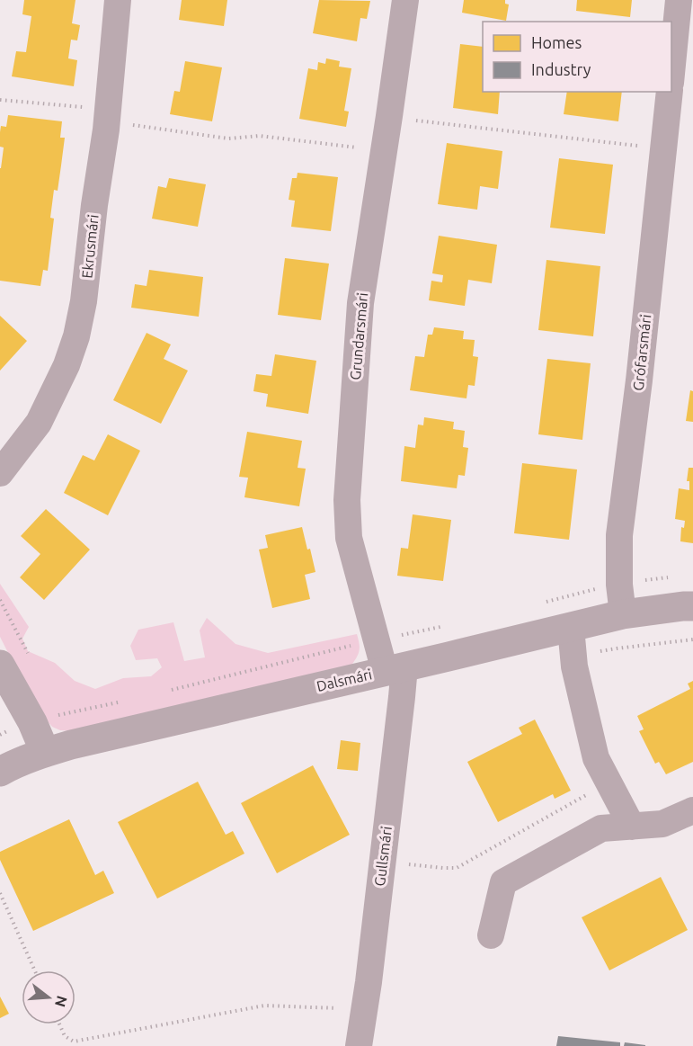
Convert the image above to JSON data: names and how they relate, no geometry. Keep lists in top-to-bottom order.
{
  "streets": {
    "street": [
      "Ekrusmári",
      "Grundarsmári",
      "Grófarsmári",
      "Dalsmári",
      "Gullsmári"
    ]
  },
  "crossings": [
    ["Grundarsmári", "Dalsmári"],
    ["Grundarsmári", "Gullsmári"],
    ["Grófarsmári", "Dalsmári"],
    ["Dalsmári", "Gullsmári"]
  ],
  "legend": ["Homes", "Industry"],
  "north": "right"
}
